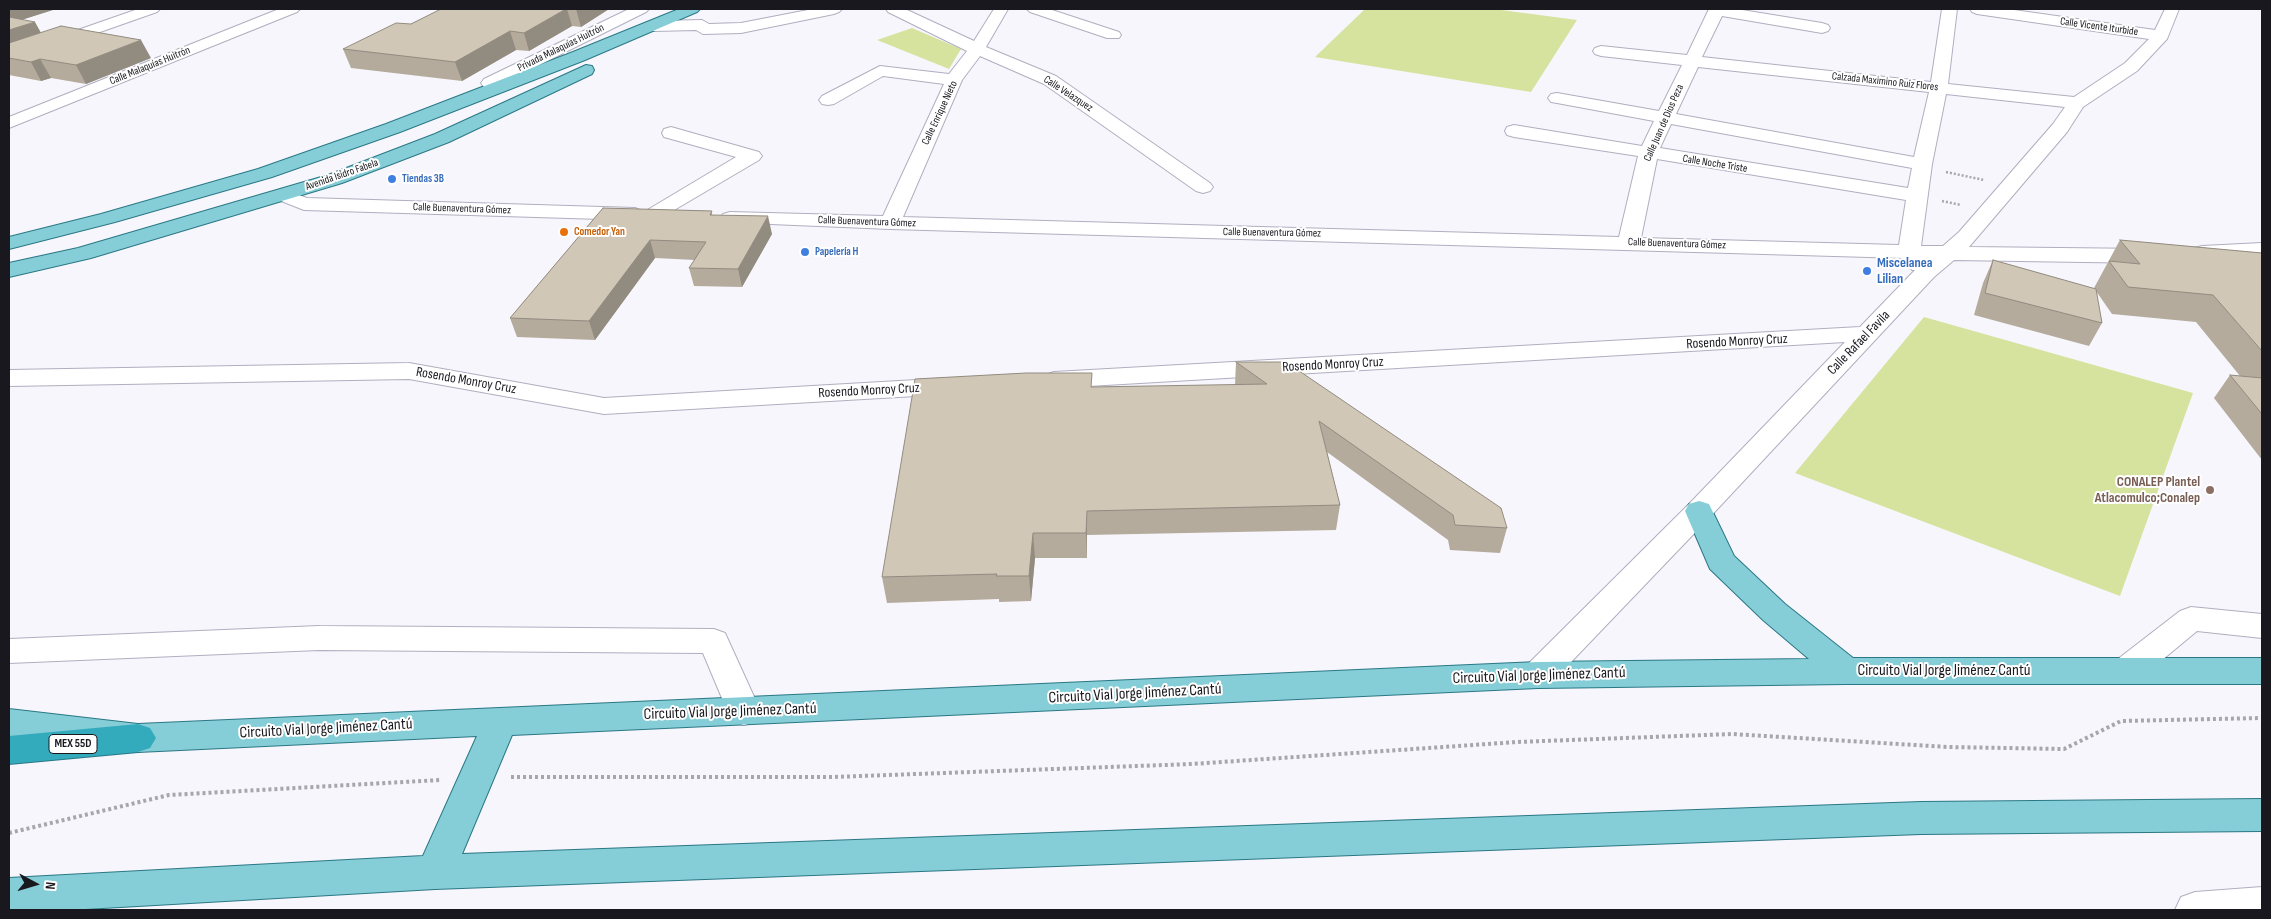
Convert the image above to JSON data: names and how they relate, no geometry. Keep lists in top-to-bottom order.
{
  "streets": {
    "highway": ["MEX 55D"],
    "main road": ["Avenida Isidro Fabela", "Circuito Vial Jorge Jiménez Cantú"],
    "street": [
      "Calle Vicente Iturbide",
      "Privada Malaquías Huitrón",
      "Calle Malaquías Huitrón",
      "Calzada Maximino Ruíz Flores",
      "Calle Velazquez",
      "Calle Enrique Nieto",
      "Calle Juan de Dios Peza",
      "Calle Noche Triste",
      "Calle Buenaventura Gómez",
      "Rosendo Monroy Cruz",
      "Calle Rafael Favila"
    ]
  },
  "crossings": [
    ["Calle Vicente Iturbide", "Calle Rafael Favila"],
    ["Privada Malaquías Huitrón", "Avenida Isidro Fabela"],
    ["Calzada Maximino Ruíz Flores", "Calle Juan de Dios Peza"],
    ["Calzada Maximino Ruíz Flores", "Calle Rafael Favila"],
    ["Calle Velazquez", "Calle Enrique Nieto"],
    ["Calle Enrique Nieto", "Calle Buenaventura Gómez"],
    ["Calle Juan de Dios Peza", "Calle Noche Triste"],
    ["Calle Juan de Dios Peza", "Calle Buenaventura Gómez"],
    ["Avenida Isidro Fabela", "Calle Buenaventura Gómez"],
    ["Calle Buenaventura Gómez", "Calle Rafael Favila"],
    ["Rosendo Monroy Cruz", "Calle Rafael Favila"],
    ["Calle Rafael Favila", "Circuito Vial Jorge Jiménez Cantú"],
    ["Circuito Vial Jorge Jiménez Cantú", "MEX 55D"]
  ],
  "places": [
    "Tiendas 3B",
    "Comedor Yan",
    "Papelería H",
    "Miscelanea Lilian",
    "CONALEP Plantel Atlacomulco;Conalep"
  ],
  "north": "right"
}
